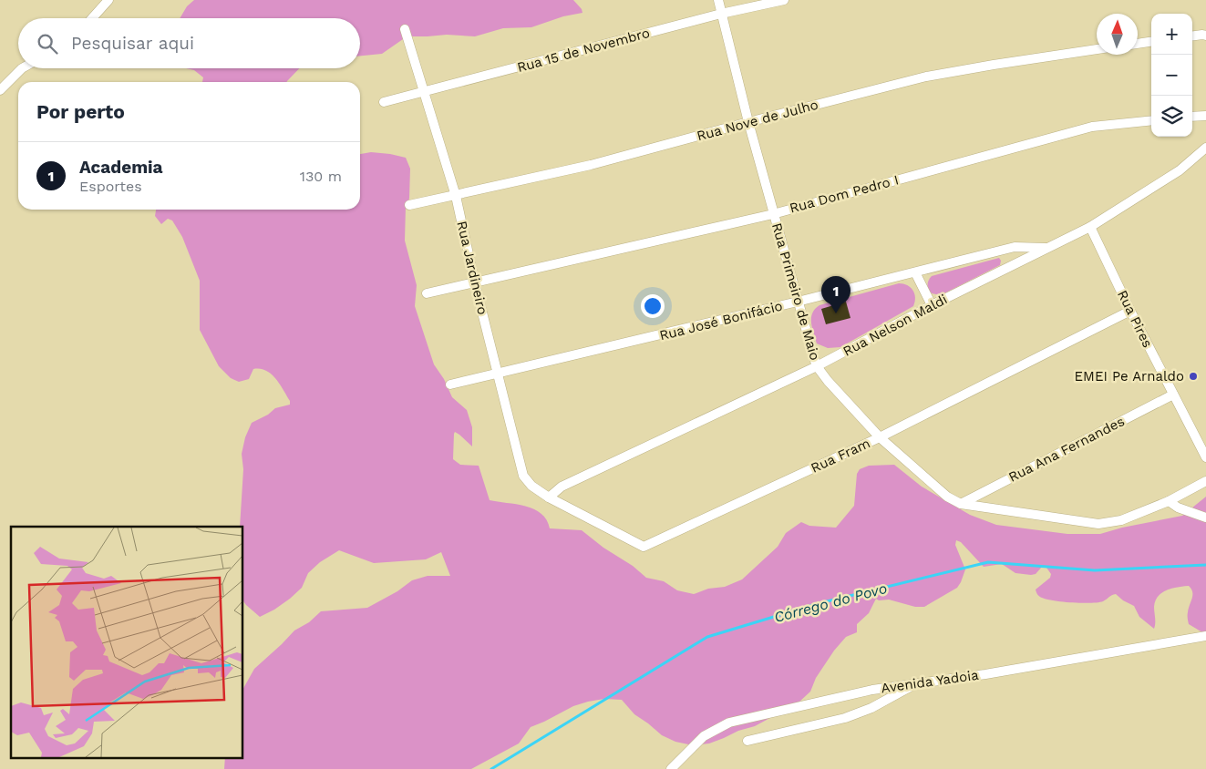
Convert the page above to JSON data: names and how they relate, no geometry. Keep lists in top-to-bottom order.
{
  "streets": {
    "street": [
      "Rua 15 de Novembro",
      "Rua Nove de Julho",
      "Rua Dom Pedro I",
      "Rua Jardineiro",
      "Rua Primeiro de Maio",
      "Rua Pires",
      "Rua José Bonifácio",
      "Rua Nelson Maldi",
      "Rua Ana Fernandes",
      "Rua Fram",
      "Avenida Yadoia"
    ]
  },
  "crossings": [
    ["Rua 15 de Novembro", "Rua Jardineiro"],
    ["Rua 15 de Novembro", "Rua Primeiro de Maio"],
    ["Rua Nove de Julho", "Rua Jardineiro"],
    ["Rua Nove de Julho", "Rua Primeiro de Maio"],
    ["Rua Dom Pedro I", "Rua Jardineiro"],
    ["Rua Dom Pedro I", "Rua Primeiro de Maio"],
    ["Rua Jardineiro", "Rua José Bonifácio"],
    ["Rua Jardineiro", "Rua Nelson Maldi"],
    ["Rua Jardineiro", "Rua Fram"],
    ["Rua Primeiro de Maio", "Rua José Bonifácio"],
    ["Rua Primeiro de Maio", "Rua Nelson Maldi"],
    ["Rua Primeiro de Maio", "Rua Ana Fernandes"],
    ["Rua Primeiro de Maio", "Rua Fram"],
    ["Rua Pires", "Rua Nelson Maldi"],
    ["Rua Pires", "Rua Ana Fernandes"],
    ["Rua Pires", "Rua Fram"],
    ["Rua José Bonifácio", "Rua Nelson Maldi"],
    ["Rua Nelson Maldi", "Rua Fram"]
  ],
  "water": ["Córrego do Povo"],
  "places": ["EMEI Pe Arnaldo"],
  "north": "top",
  "page": {
    "map_buttons": ["+", "−"],
    "search": "Pesquisar aqui",
    "heading": "Por perto",
    "list": [
      {
        "mark": "1",
        "name": "Academia",
        "note": "Esportes",
        "value": "130 m"
      }
    ],
    "pins": "1"
  }
}
